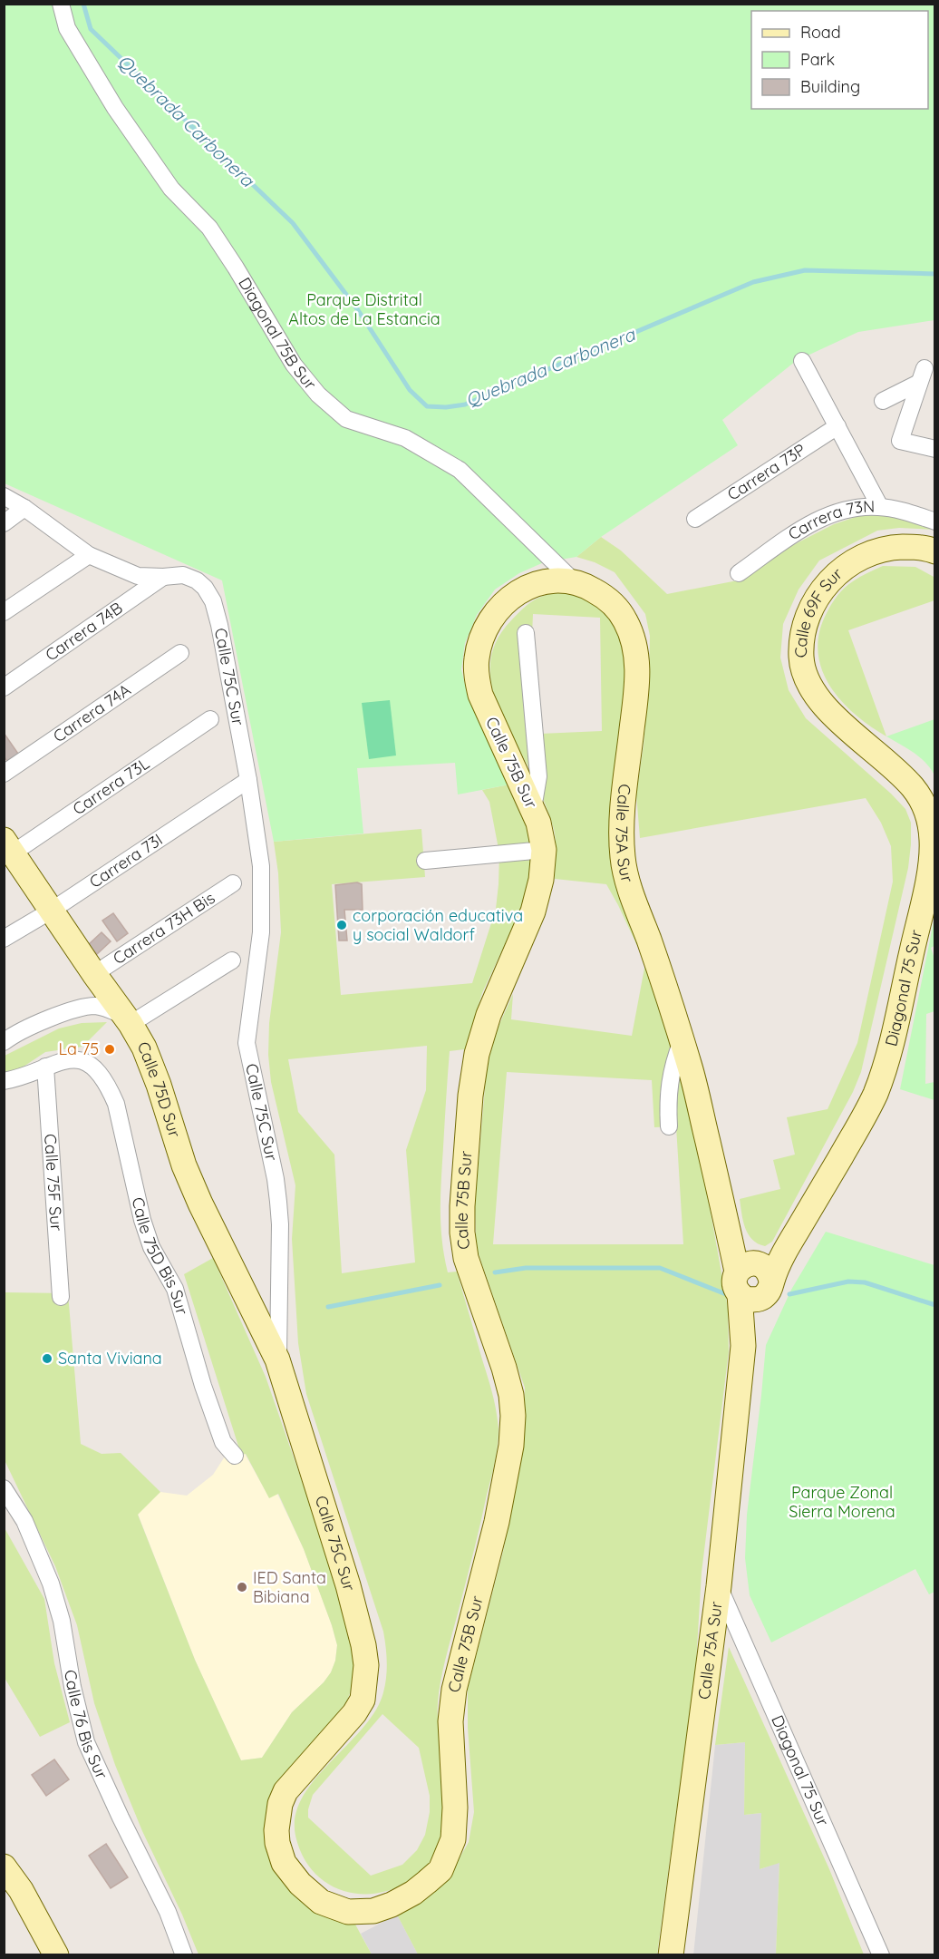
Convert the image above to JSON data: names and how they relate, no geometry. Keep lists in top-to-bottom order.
{
  "streets": {
    "street": [
      "Diagonal 75B Sur",
      "Carrera 73P",
      "Carrera 73N",
      "Calle 69F Sur",
      "Carrera 74B",
      "Calle 75C Sur",
      "Carrera 74A",
      "Calle 75B Sur",
      "Carrera 73L",
      "Calle 75A Sur",
      "Carrera 73I",
      "Carrera 73H Bis",
      "Diagonal 75 Sur",
      "Calle 75D Sur",
      "Calle 75F Sur",
      "Calle 75D Bis Sur",
      "Calle 76 Bis Sur"
    ]
  },
  "crossings": [
    ["Diagonal 75B Sur", "Calle 75B Sur"],
    ["Diagonal 75B Sur", "Calle 75A Sur"],
    ["Calle 69F Sur", "Diagonal 75 Sur"],
    ["Carrera 74B", "Calle 75C Sur"],
    ["Calle 75C Sur", "Calle 75B Sur"],
    ["Calle 75C Sur", "Carrera 73I"],
    ["Calle 75C Sur", "Calle 75D Sur"],
    ["Calle 75B Sur", "Calle 75A Sur"],
    ["Carrera 73L", "Calle 75D Sur"],
    ["Calle 75A Sur", "Diagonal 75 Sur"],
    ["Carrera 73I", "Calle 75D Sur"],
    ["Carrera 73H Bis", "Calle 75D Sur"],
    ["Calle 75F Sur", "Calle 75D Bis Sur"]
  ],
  "water": ["Quebrada Carbonera"],
  "parks": ["Parque Distrital Altos de La Estancia", "Parque Zonal Sierra Morena"],
  "places": [
    "corporación educativa y social Waldorf",
    "La 75",
    "Santa Viviana",
    "IED Santa Bibiana"
  ],
  "legend": ["Road", "Park", "Building"]
}
